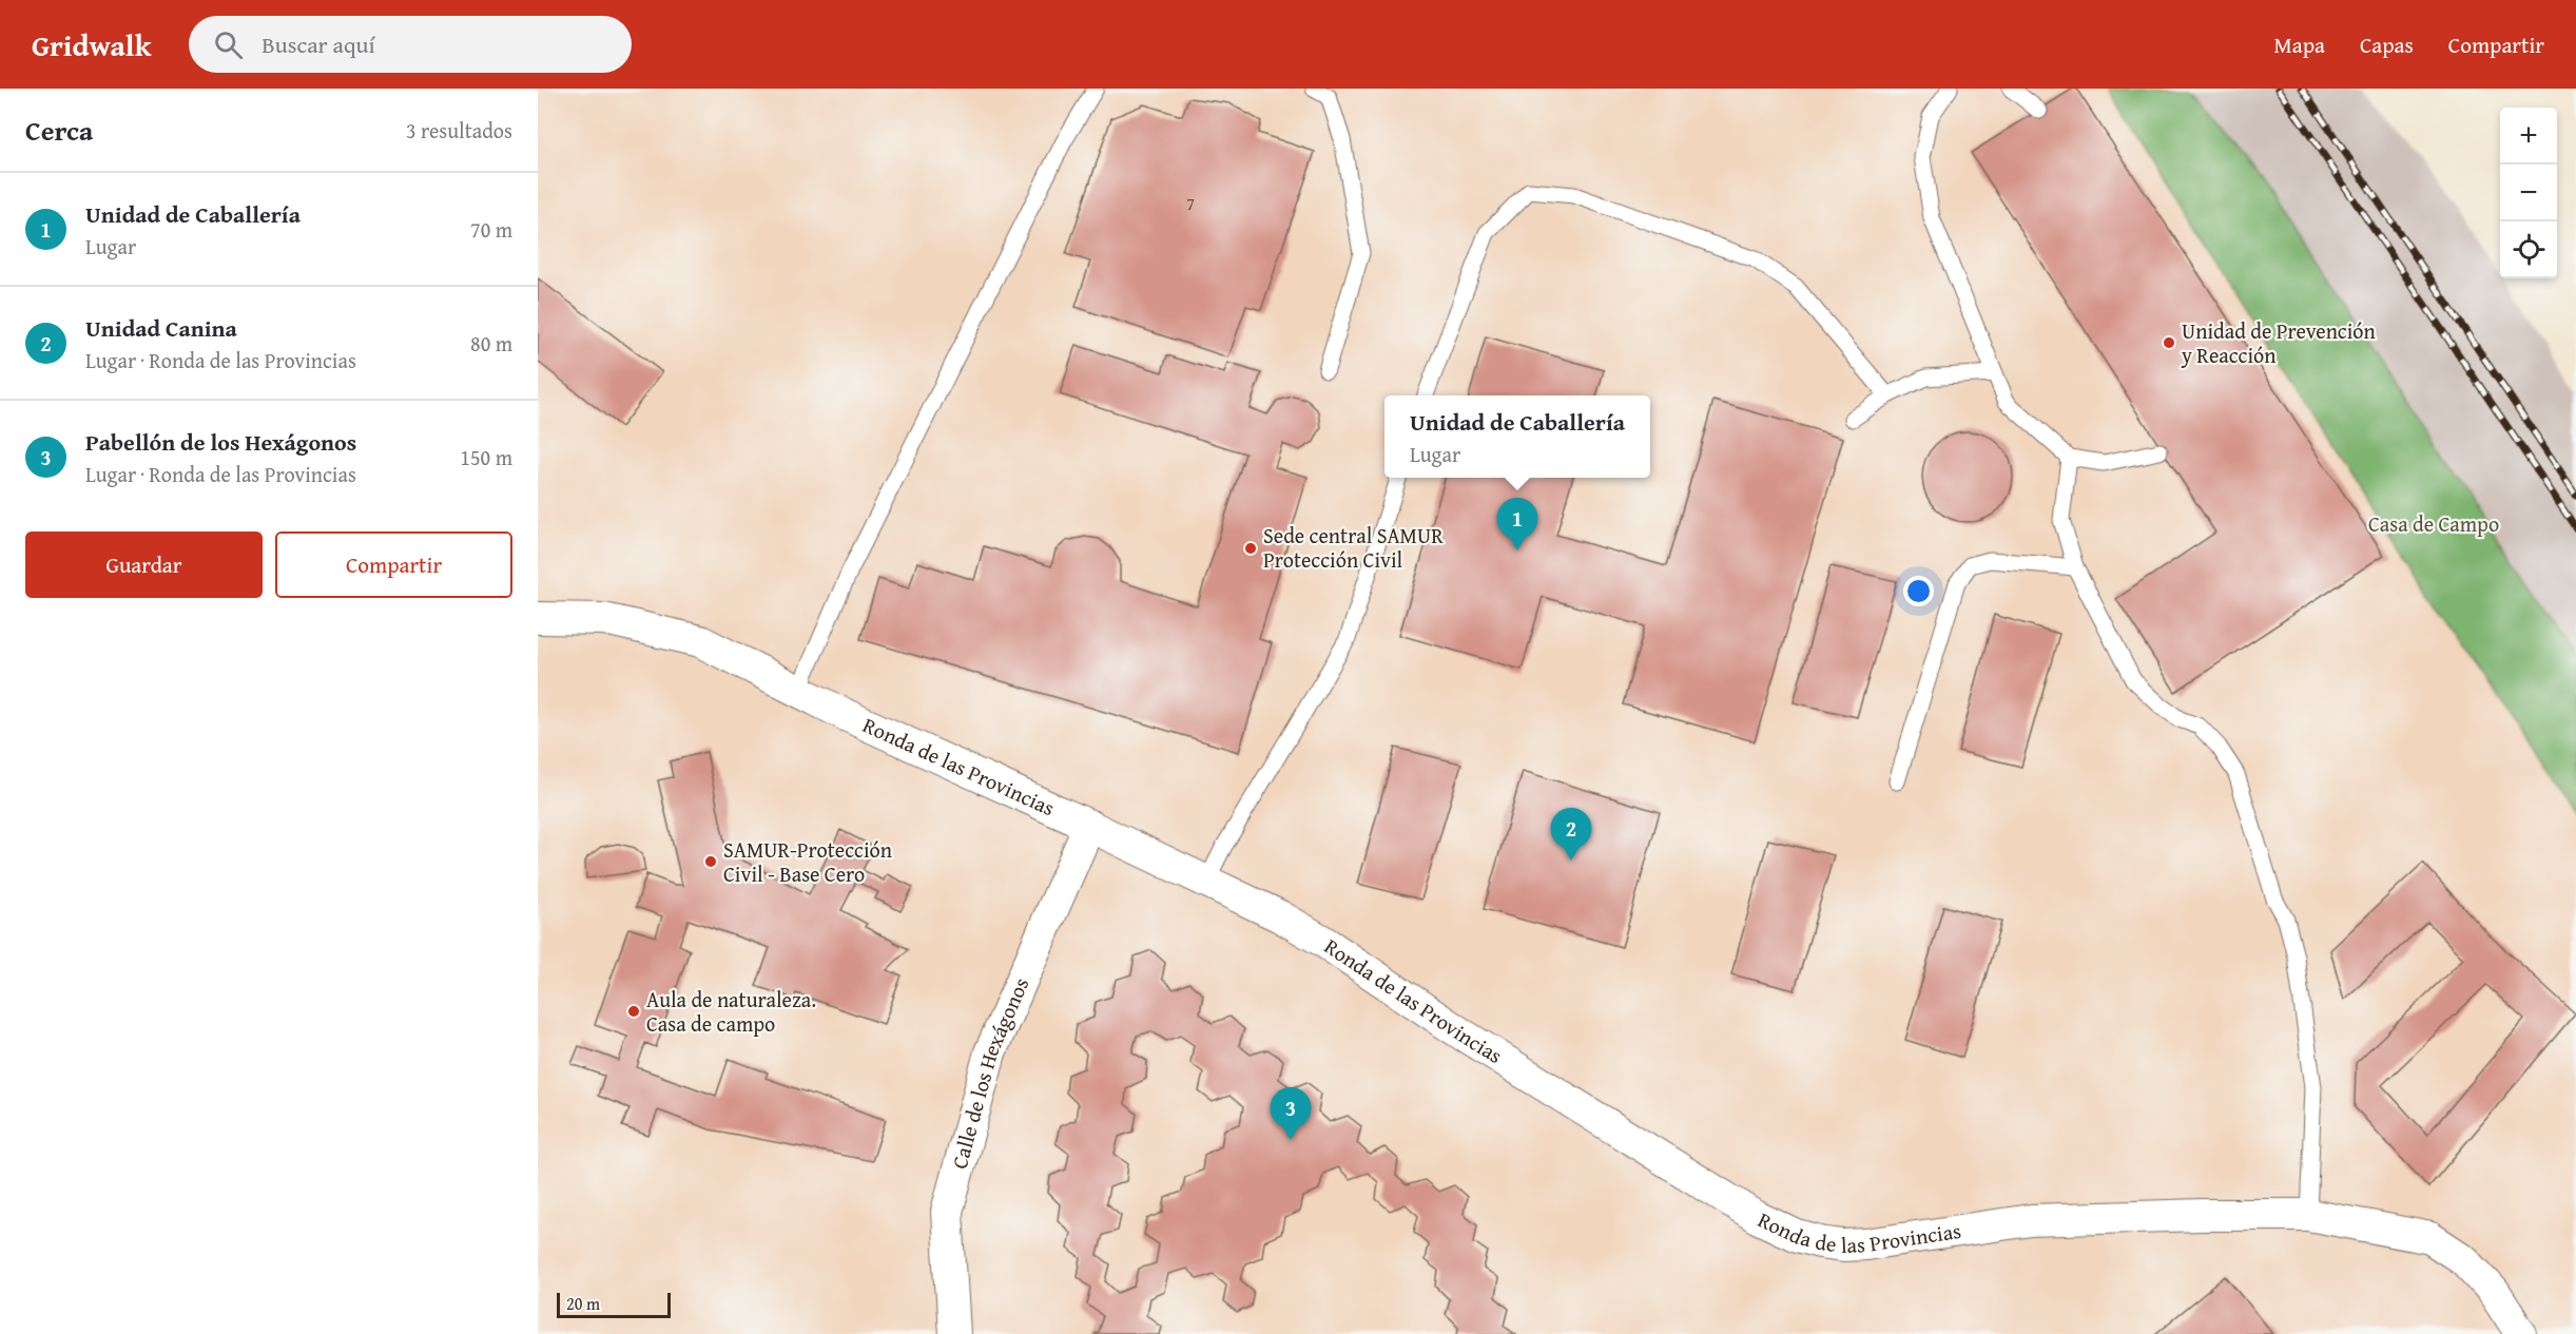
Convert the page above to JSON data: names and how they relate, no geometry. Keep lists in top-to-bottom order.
{
  "streets": {
    "street": ["Ronda de las Provincias", "Calle de los Hexágonos"]
  },
  "crossings": [
    ["Ronda de las Provincias", "Calle de los Hexágonos"]
  ],
  "parks": ["Casa de Campo"],
  "places": [
    "Unidad de Prevención y Reacción",
    "Sede central SAMUR Protección Civil",
    "SAMUR-Protección Civil - Base Cero",
    "Aula de naturaleza. Casa de campo"
  ],
  "house_numbers": ["7"],
  "scale_bar": "20 m",
  "page": {
    "header": "Gridwalk",
    "search": "Buscar aquí",
    "nav": ["Mapa", "Capas", "Compartir"],
    "heading": ["Cerca", "3 resultados"],
    "map_buttons": ["+", "−"],
    "list": [
      {
        "mark": "1",
        "name": "Unidad de Caballería",
        "note": "Lugar",
        "value": "70 m"
      },
      {
        "mark": "2",
        "name": "Unidad Canina",
        "note": "Lugar · Ronda de las Provincias",
        "value": "80 m"
      },
      {
        "mark": "3",
        "name": "Pabellón de los Hexágonos",
        "note": "Lugar · Ronda de las Provincias",
        "value": "150 m"
      }
    ],
    "popup": ["Unidad de Caballería", "Lugar"],
    "pins": ["1", "2", "3"],
    "buttons": ["Guardar", "Compartir"],
    "scale": "20 m"
  }
}
